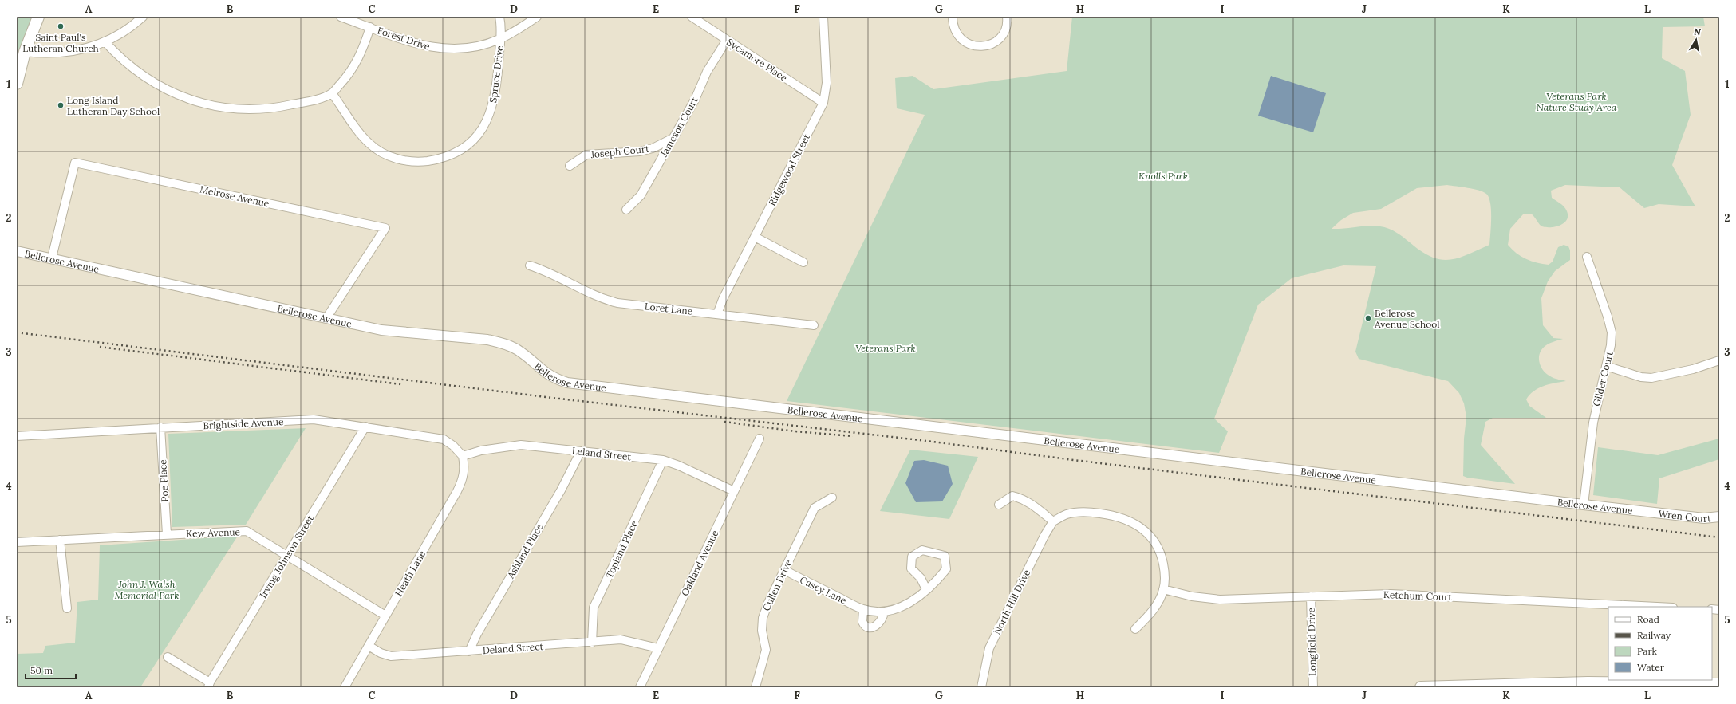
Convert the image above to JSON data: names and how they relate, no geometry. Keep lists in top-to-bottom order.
{
  "streets": {
    "street": [
      "Forest Drive",
      "Sycamore Place",
      "Spruce Drive",
      "Jameson Court",
      "Joseph Court",
      "Ridgewood Street",
      "Melrose Avenue",
      "Bellerose Avenue",
      "Loret Lane",
      "Gilder Court",
      "Brightside Avenue",
      "Leland Street",
      "Poe Place",
      "Wren Court",
      "Kew Avenue",
      "Topland Place",
      "Ashland Place",
      "Irving Johnson Street",
      "Oakland Avenue",
      "Heath Lane",
      "Cullen Drive",
      "Casey Lane",
      "Ketchum Court",
      "North Hill Drive",
      "Longfield Drive",
      "Deland Street"
    ]
  },
  "crossings": [
    ["Forest Drive", "Spruce Drive"],
    ["Sycamore Place", "Jameson Court"],
    ["Sycamore Place", "Ridgewood Street"],
    ["Jameson Court", "Joseph Court"],
    ["Ridgewood Street", "Loret Lane"],
    ["Melrose Avenue", "Bellerose Avenue"],
    ["Bellerose Avenue", "Gilder Court"],
    ["Bellerose Avenue", "Wren Court"],
    ["Brightside Avenue", "Leland Street"],
    ["Brightside Avenue", "Poe Place"],
    ["Brightside Avenue", "Irving Johnson Street"],
    ["Brightside Avenue", "Heath Lane"],
    ["Leland Street", "Topland Place"],
    ["Leland Street", "Ashland Place"],
    ["Leland Street", "Oakland Avenue"],
    ["Leland Street", "Heath Lane"],
    ["Poe Place", "Kew Avenue"],
    ["Kew Avenue", "Irving Johnson Street"],
    ["Kew Avenue", "Heath Lane"],
    ["Topland Place", "Deland Street"],
    ["Ashland Place", "Deland Street"],
    ["Oakland Avenue", "Deland Street"],
    ["Heath Lane", "Deland Street"],
    ["Cullen Drive", "Casey Lane"],
    ["Ketchum Court", "Longfield Drive"]
  ],
  "parks": [
    "Veterans Park Nature Study Area",
    "Knolls Park",
    "Veterans Park",
    "John J. Walsh Memorial Park"
  ],
  "places": ["Saint Paul's Lutheran Church", "Long Island Lutheran Day School", "Bellerose Avenue School"],
  "legend": [
    "Road",
    "Railway",
    "Park",
    "Water"
  ],
  "scale_bar": "50 m",
  "north": "top",
  "grid": {
    "columns": [
      "A",
      "B",
      "C",
      "D",
      "E",
      "F",
      "G",
      "H",
      "I",
      "J",
      "K",
      "L"
    ],
    "rows": [
      "1",
      "2",
      "3",
      "4",
      "5"
    ]
  }
}
